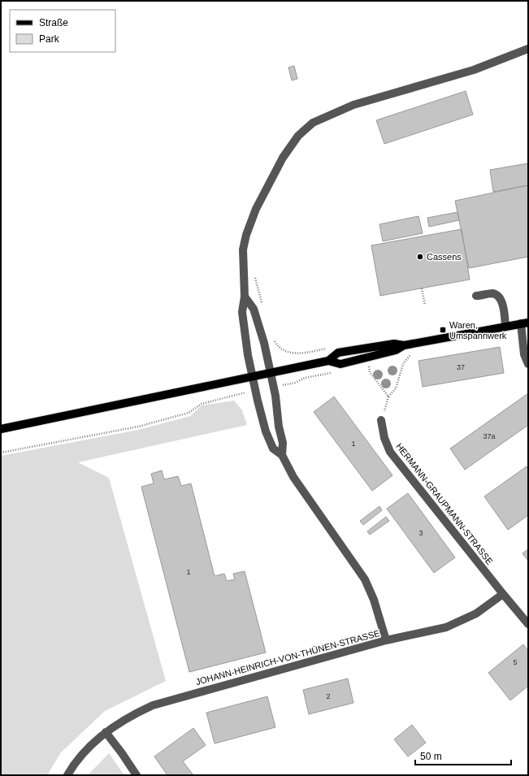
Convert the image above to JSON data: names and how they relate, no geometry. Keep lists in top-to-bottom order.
{
  "streets": {
    "street": ["HERMANN-GRAUPMANN-STRASSE", "JOHANN-HEINRICH-VON-THÜNEN-STRASSE"]
  },
  "places": {
    "other": ["Cassens"],
    "transit": ["Waren, Umspannwerk"]
  },
  "house_numbers": [
    "37",
    "37a",
    "1",
    "3",
    "1",
    "5",
    "2"
  ],
  "legend": ["Straße", "Park"],
  "scale_bar": "50 m"
}
